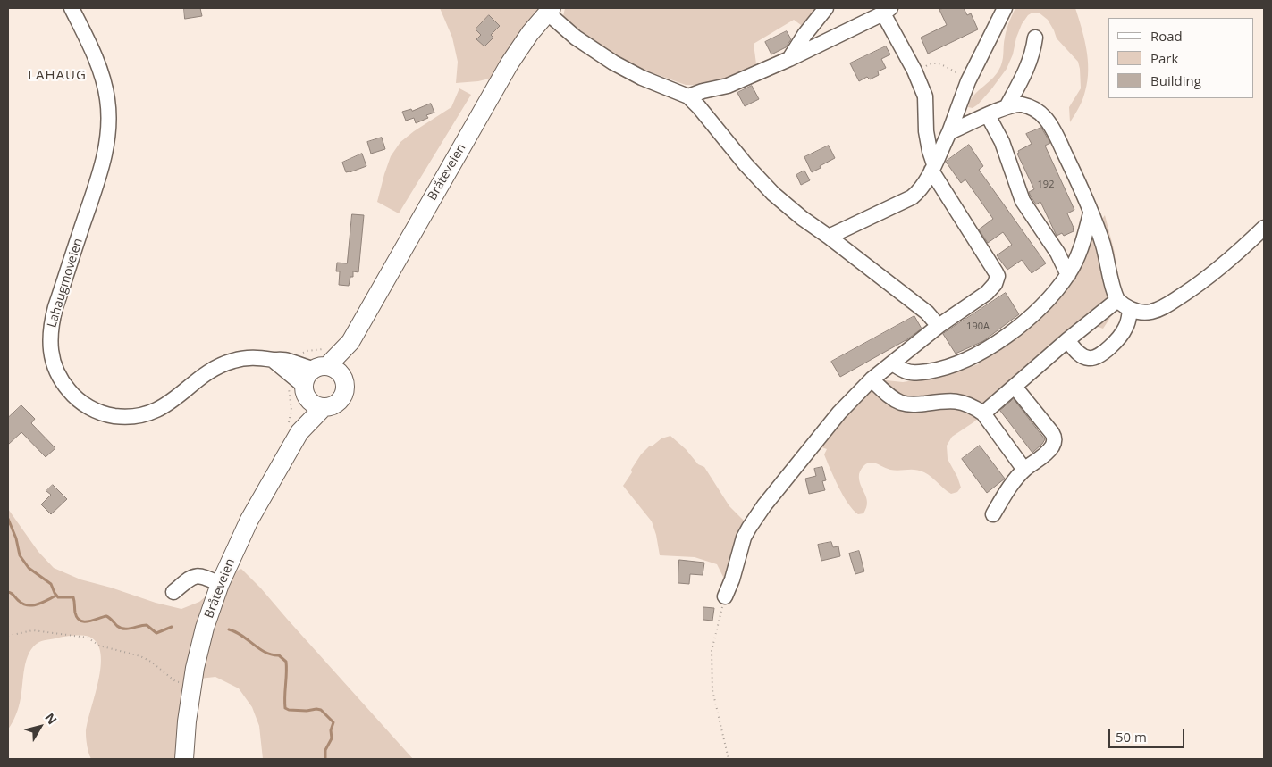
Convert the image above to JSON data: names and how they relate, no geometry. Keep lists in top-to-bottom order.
{
  "streets": {
    "main road": ["Bråteveien"],
    "street": ["Lahaugmoveien"]
  },
  "crossings": [
    ["Bråteveien", "Lahaugmoveien"]
  ],
  "districts": ["LAHAUG"],
  "house_numbers": ["192", "190A"],
  "legend": ["Road", "Park", "Building"],
  "scale_bar": "50 m",
  "north": "top right"
}
